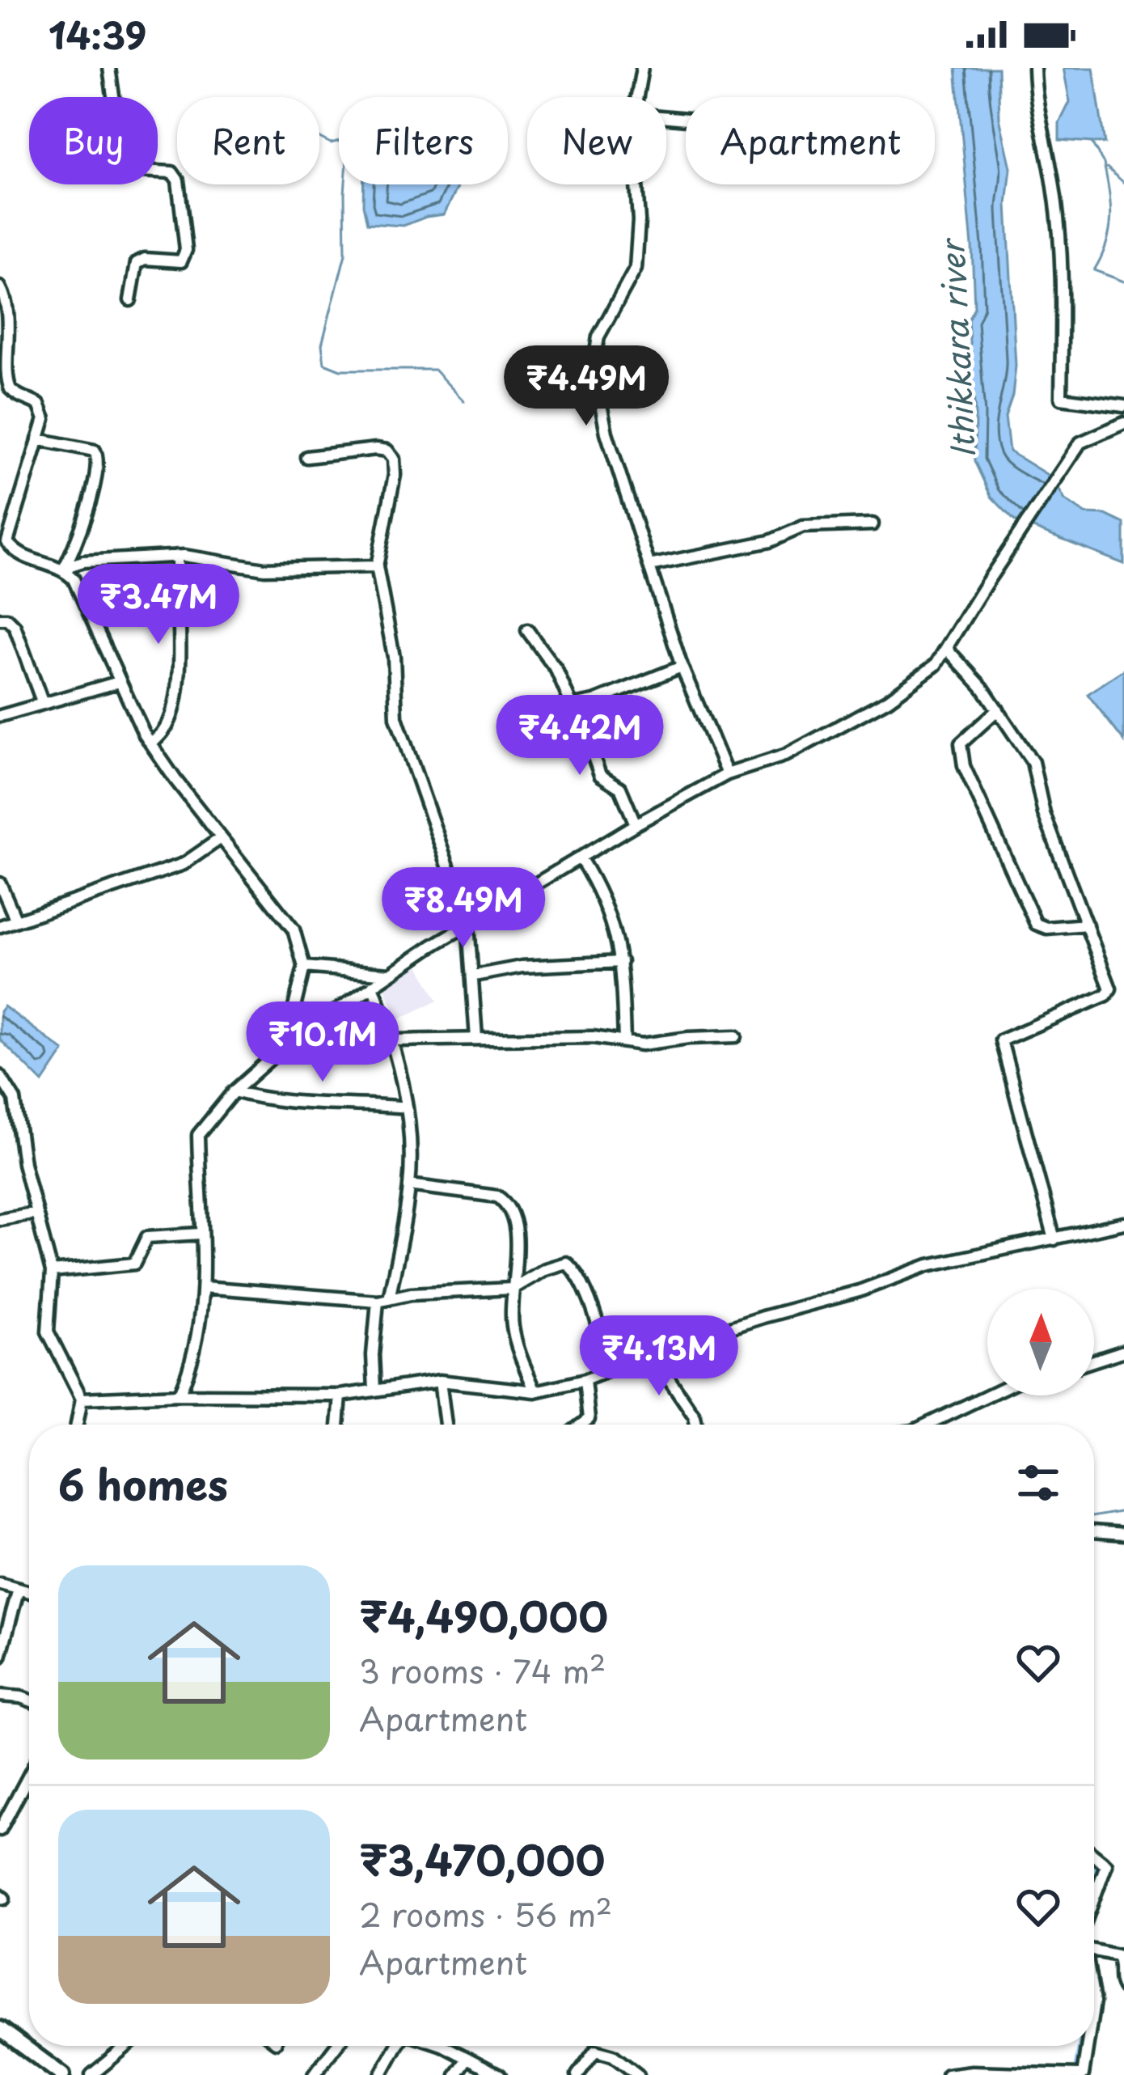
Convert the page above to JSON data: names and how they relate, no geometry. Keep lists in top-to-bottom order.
{
  "water": ["Ithikkara river"],
  "north": "top",
  "page": {
    "status": "14:39",
    "chip": [
      "Buy",
      "Rent",
      "Filters",
      "New",
      "Apartment"
    ],
    "price": [
      "₹4.49M",
      "₹3.47M",
      "₹4.42M",
      "₹8.49M",
      "₹10.1M",
      "₹4.13M"
    ],
    "heading": "6 homes",
    "list": [
      {
        "name": "₹4,490,000",
        "note": "3 rooms · 74 m² · Apartment"
      },
      {
        "name": "₹3,470,000",
        "note": "2 rooms · 56 m² · Apartment"
      }
    ]
  }
}
